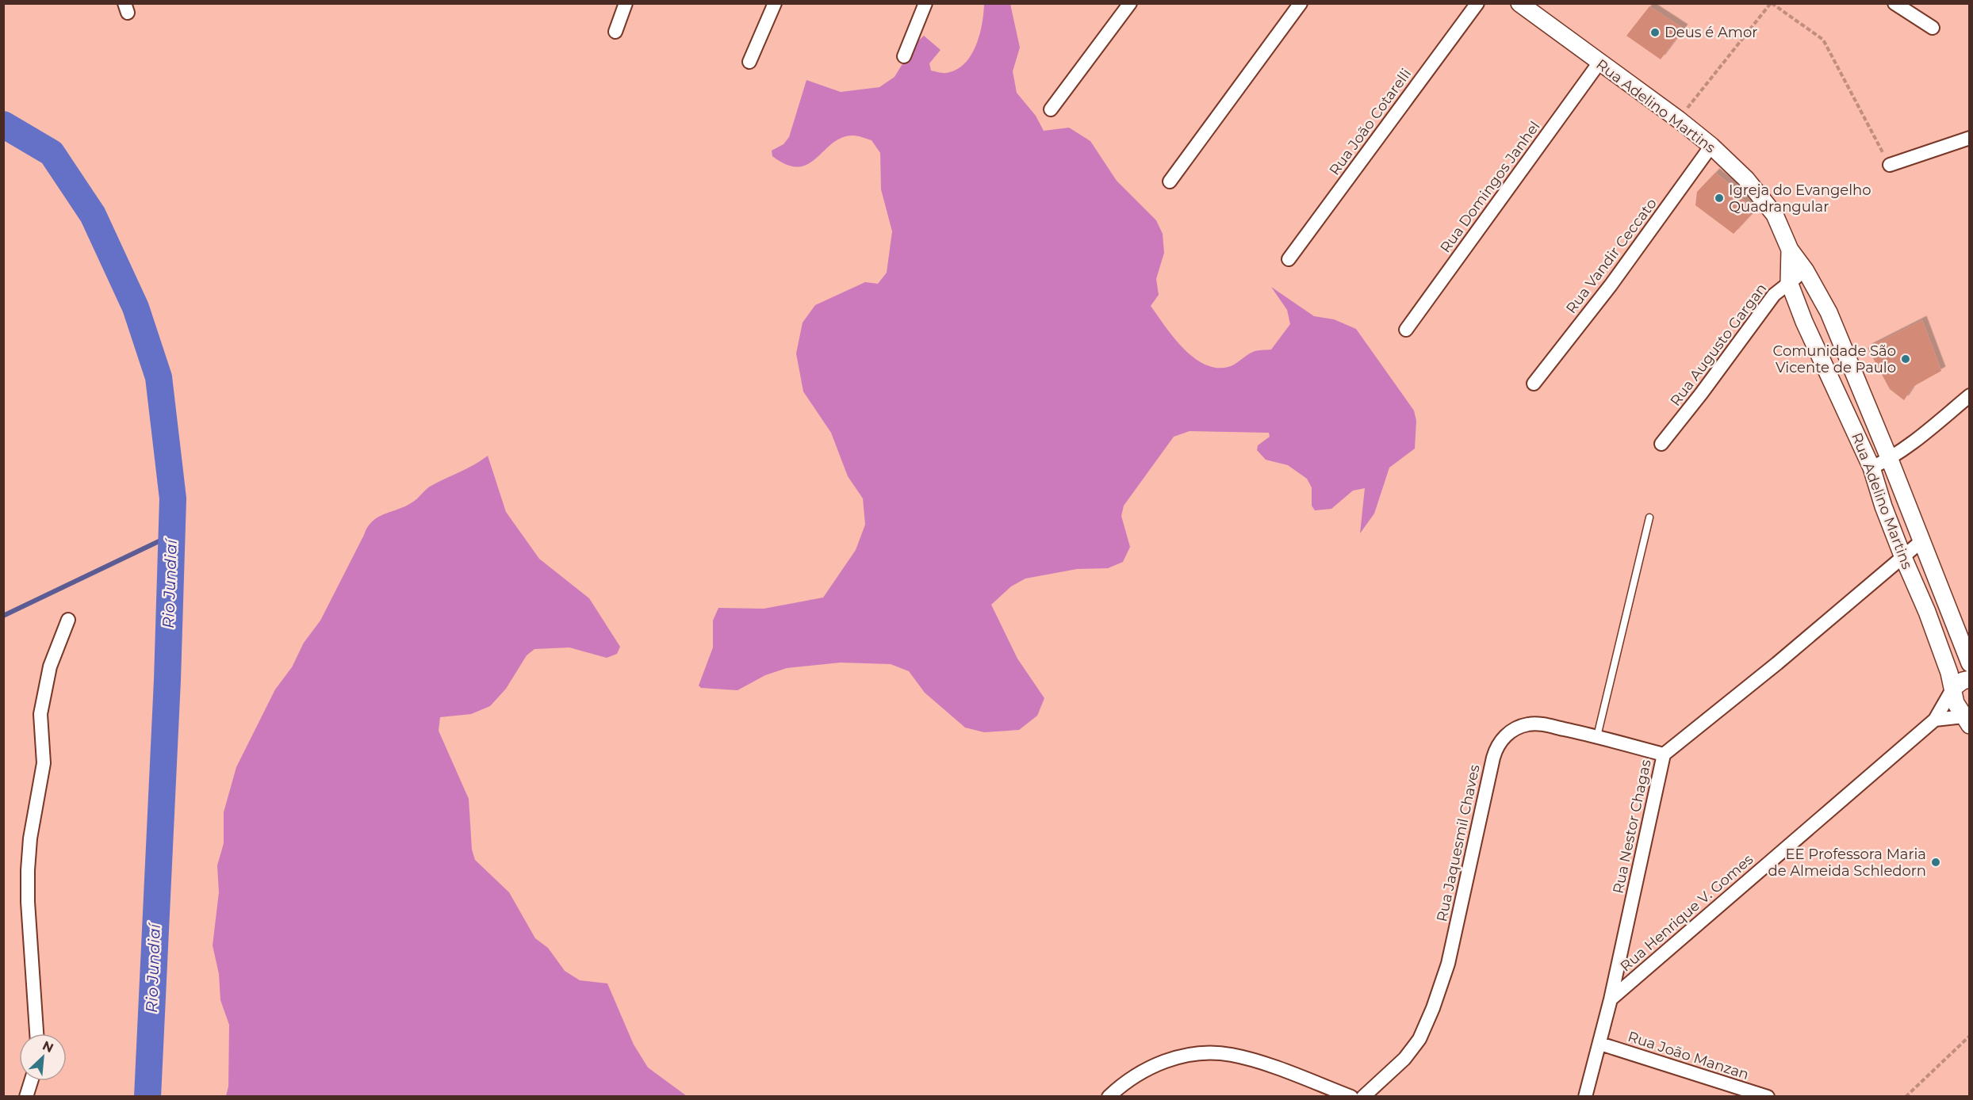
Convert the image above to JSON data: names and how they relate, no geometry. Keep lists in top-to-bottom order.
{
  "streets": {
    "street": [
      "Rua Adelino Martins",
      "Rua João Cotarelli",
      "Rua Domingos Janhel",
      "Rua Vandir Ceccato",
      "Rua Augusto Gargan",
      "Rua Nestor Chagas",
      "Rua Jaquesmil Chaves",
      "Rua Henrique V. Gomes",
      "Rua João Manzan"
    ]
  },
  "crossings": [
    ["Rua Adelino Martins", "Rua Domingos Janhel"],
    ["Rua Adelino Martins", "Rua Vandir Ceccato"],
    ["Rua Adelino Martins", "Rua Augusto Gargan"],
    ["Rua Adelino Martins", "Rua Nestor Chagas"],
    ["Rua Adelino Martins", "Rua Henrique V. Gomes"],
    ["Rua Nestor Chagas", "Rua Jaquesmil Chaves"],
    ["Rua Nestor Chagas", "Rua Henrique V. Gomes"],
    ["Rua Nestor Chagas", "Rua João Manzan"]
  ],
  "water": ["Rio Jundiaí"],
  "places": [
    "Deus é Amor",
    "Igreja do Evangelho Quadrangular",
    "Comunidade São Vicente de Paulo",
    "EE Professora Maria de Almeida Schledorn"
  ],
  "north": "top right"
}
